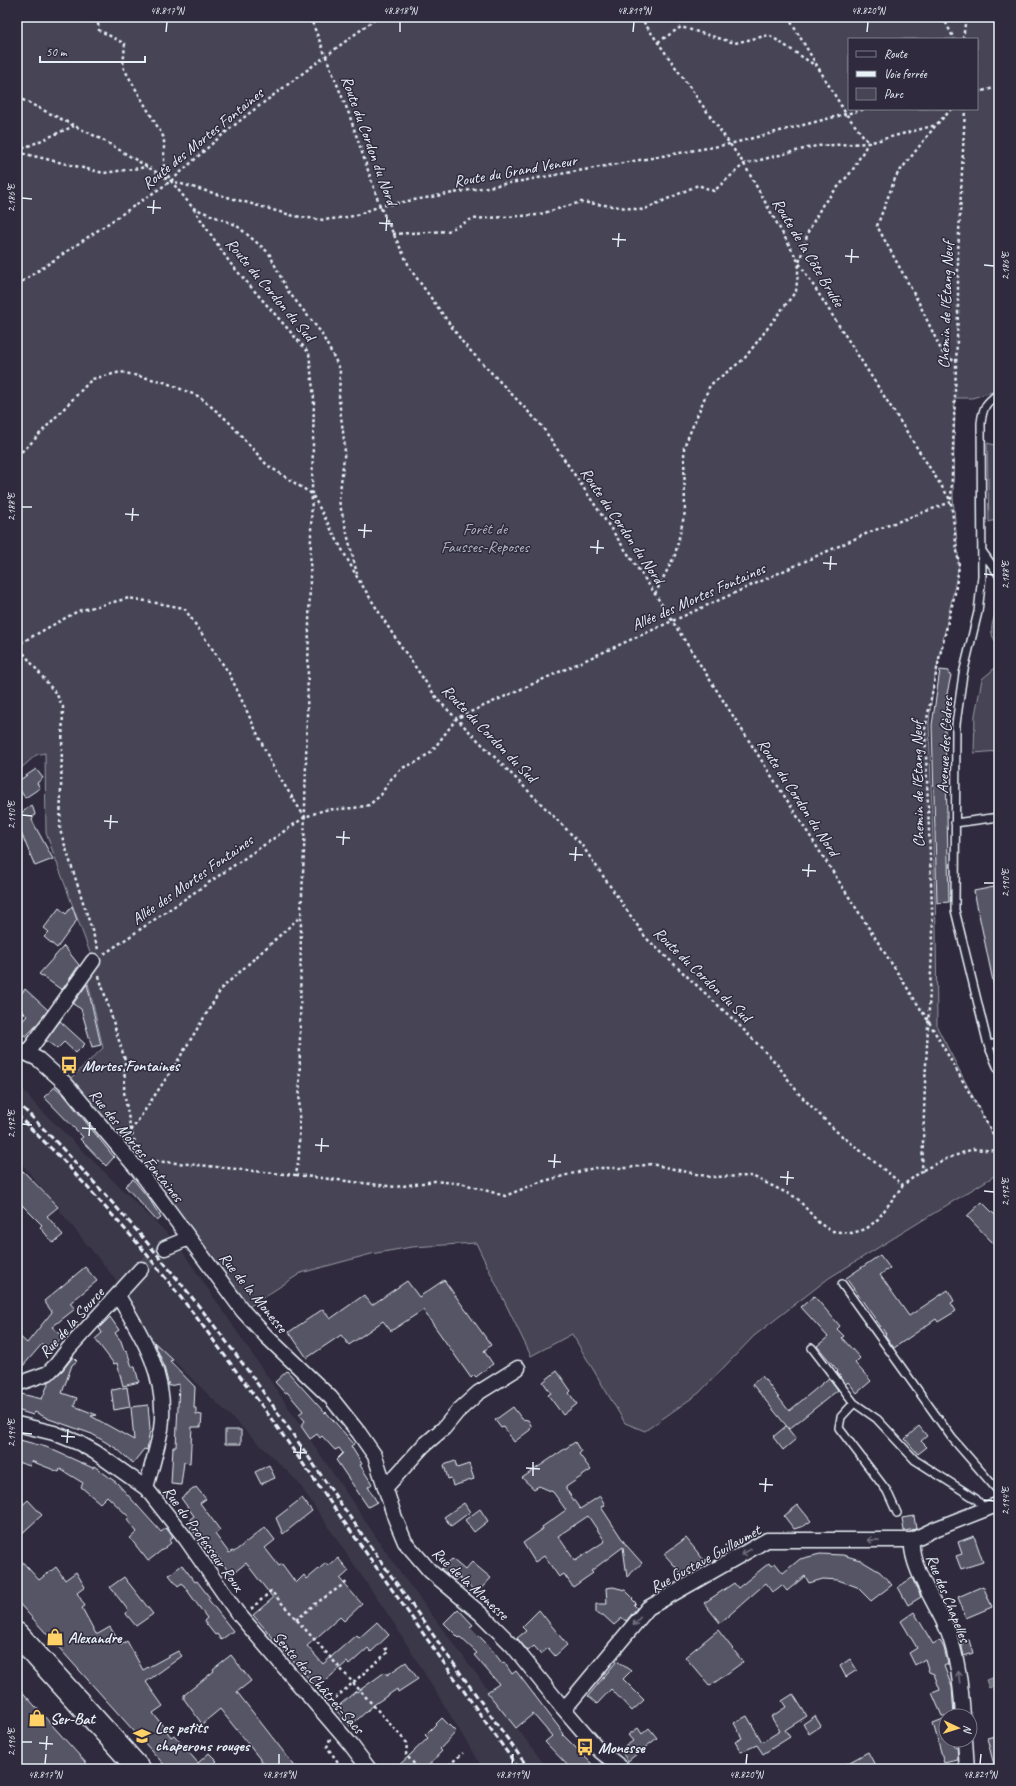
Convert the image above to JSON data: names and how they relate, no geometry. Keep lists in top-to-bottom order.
{
  "streets": {
    "street": [
      "Rue des Mortes Fontaines",
      "Rue de la Monesse",
      "Rue de la Source",
      "Rue du Professeur Roux",
      "Rue Gustave Guillaumet",
      "Rue des Chapelles",
      "Sente des Châtres-Sacs"
    ],
    "lane": ["Avenue des Cèdres"],
    "path": [
      "Route des Mortes Fontaines",
      "Route du Cordon du Nord",
      "Route du Grand Veneur",
      "Route de la Côte Brulée",
      "Route du Cordon du Sud",
      "Chemin de l'Étang Neuf",
      "Allée des Mortes Fontaines",
      "Chemin de l'Etang Neuf"
    ]
  },
  "crossings": [
    ["Route des Mortes Fontaines", "Route du Cordon du Nord"],
    ["Route des Mortes Fontaines", "Route du Grand Veneur"],
    ["Route des Mortes Fontaines", "Route du Cordon du Sud"],
    ["Route du Cordon du Nord", "Route du Grand Veneur"],
    ["Route du Cordon du Nord", "Allée des Mortes Fontaines"],
    ["Route du Cordon du Nord", "Chemin de l'Etang Neuf"],
    ["Route du Grand Veneur", "Route de la Côte Brulée"],
    ["Route du Grand Veneur", "Route du Cordon du Sud"],
    ["Route de la Côte Brulée", "Chemin de l'Étang Neuf"],
    ["Route de la Côte Brulée", "Allée des Mortes Fontaines"],
    ["Route de la Côte Brulée", "Chemin de l'Etang Neuf"],
    ["Route du Cordon du Sud", "Allée des Mortes Fontaines"],
    ["Chemin de l'Étang Neuf", "Allée des Mortes Fontaines"],
    ["Chemin de l'Étang Neuf", "Chemin de l'Etang Neuf"],
    ["Allée des Mortes Fontaines", "Chemin de l'Etang Neuf"],
    ["Rue des Mortes Fontaines", "Rue de la Monesse"],
    ["Rue de la Monesse", "Rue Gustave Guillaumet"],
    ["Rue de la Source", "Rue du Professeur Roux"],
    ["Rue du Professeur Roux", "Sente des Châtres-Sacs"],
    ["Rue Gustave Guillaumet", "Rue des Chapelles"]
  ],
  "one_way": ["Rue Gustave Guillaumet", "Rue des Chapelles"],
  "parks": ["Forêt de Fausses-Reposes"],
  "places": {
    "bus stop": ["Mortes Fontaines", "Monesse"],
    "shop": ["Alexandre", "Ser-Bat"],
    "school or university": ["Les petits chaperons rouges"]
  },
  "legend": ["Route", "Voie ferrée", "Parc"],
  "scale_bar": "50 m",
  "north": "right",
  "coordinates": [
    "48.817°N",
    "48.818°N",
    "48.819°N",
    "48.820°N",
    "2.186°E",
    "2.188°E",
    "2.190°E",
    "2.192°E",
    "2.194°E",
    "2.196°E",
    "48.821°N"
  ]
}
